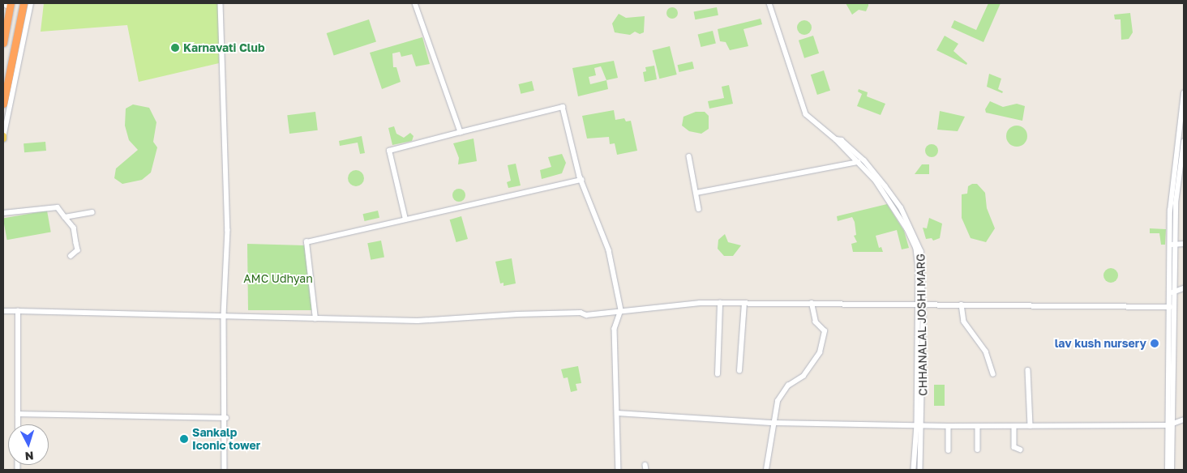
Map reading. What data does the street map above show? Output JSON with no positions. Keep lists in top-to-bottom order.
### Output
{
  "streets": {
    "street": ["CHHANALAL JOSHI MARG"]
  },
  "parks": ["AMC Udhyan"],
  "places": ["Karnavati Club", "lav kush nursery", "Sankalp Iconic tower"],
  "north": "bottom"
}
